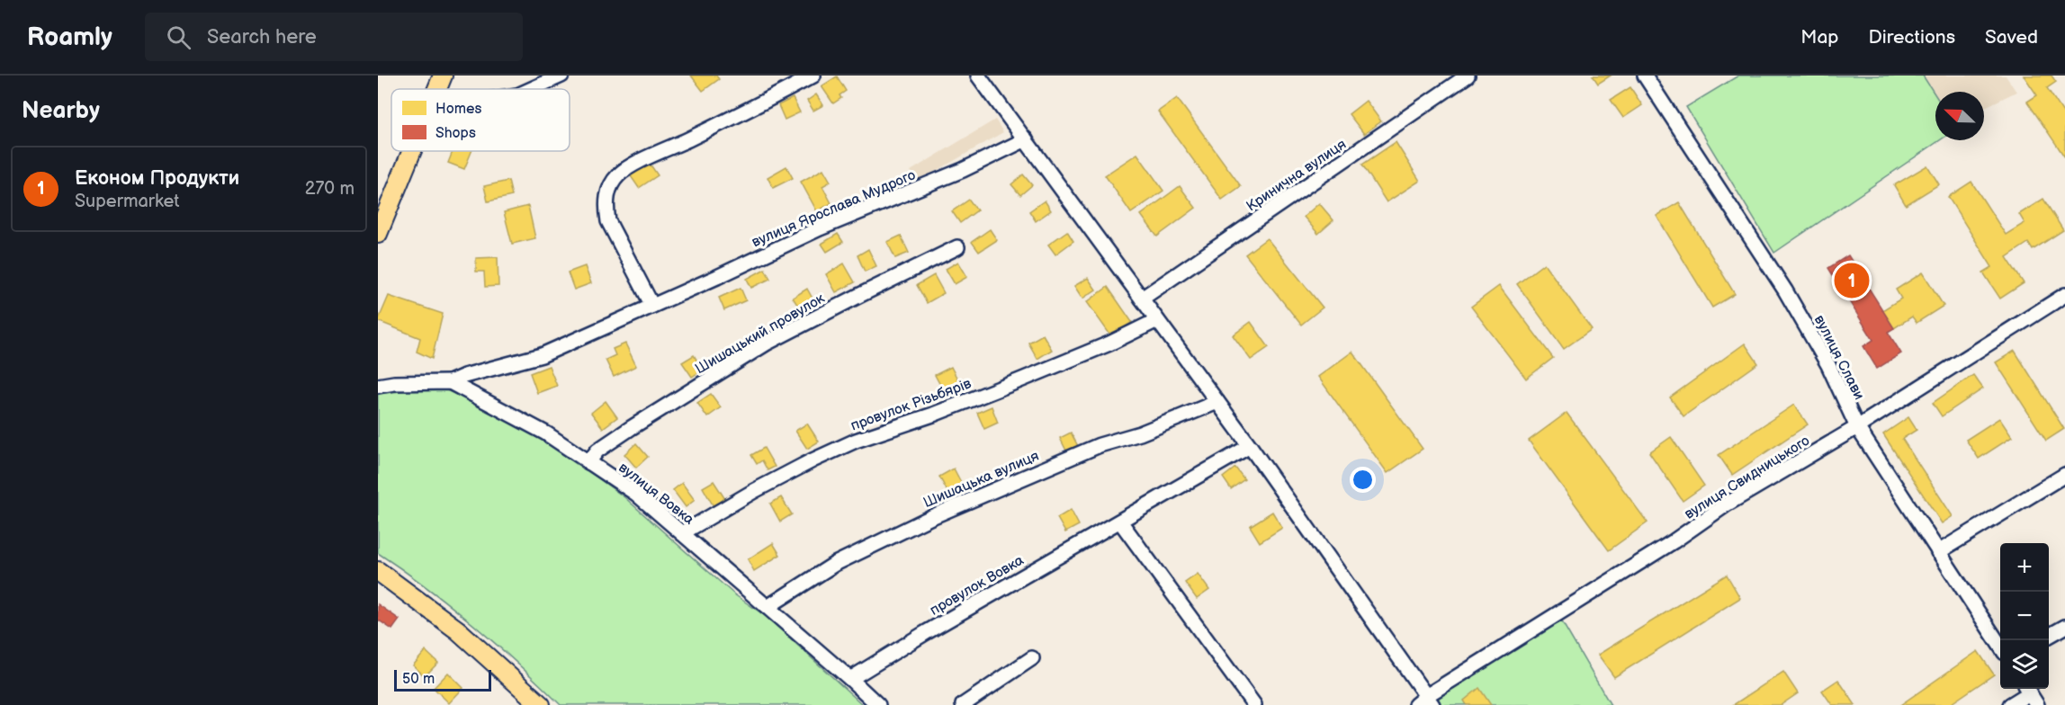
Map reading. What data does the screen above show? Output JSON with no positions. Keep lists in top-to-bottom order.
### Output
{
  "streets": {
    "street": [
      "Кринична вулиця",
      "вулиця Ярослава Мудрого",
      "Шишацький провулок",
      "вулиця Слави",
      "провулок Різьбярів",
      "вулиця Свидницького",
      "Шишацька вулиця",
      "вулиця Вовка",
      "провулок Вовка"
    ]
  },
  "crossings": [
    ["вулиця Ярослава Мудрого", "вулиця Вовка"],
    ["Шишацький провулок", "вулиця Вовка"],
    ["вулиця Слави", "вулиця Свидницького"],
    ["провулок Різьбярів", "вулиця Вовка"],
    ["Шишацька вулиця", "вулиця Вовка"],
    ["вулиця Вовка", "провулок Вовка"]
  ],
  "legend": ["Homes", "Shops"],
  "scale_bar": "50 m",
  "north": "top left",
  "page": {
    "header": "Roamly",
    "search": "Search here",
    "nav": ["Map", "Directions", "Saved"],
    "heading": "Nearby",
    "list": [
      {
        "mark": "1",
        "name": "Економ Продукти",
        "note": "Supermarket",
        "value": "270 m"
      }
    ],
    "pins": "1",
    "map_buttons": ["+", "−"],
    "scale": "50 m"
  }
}
